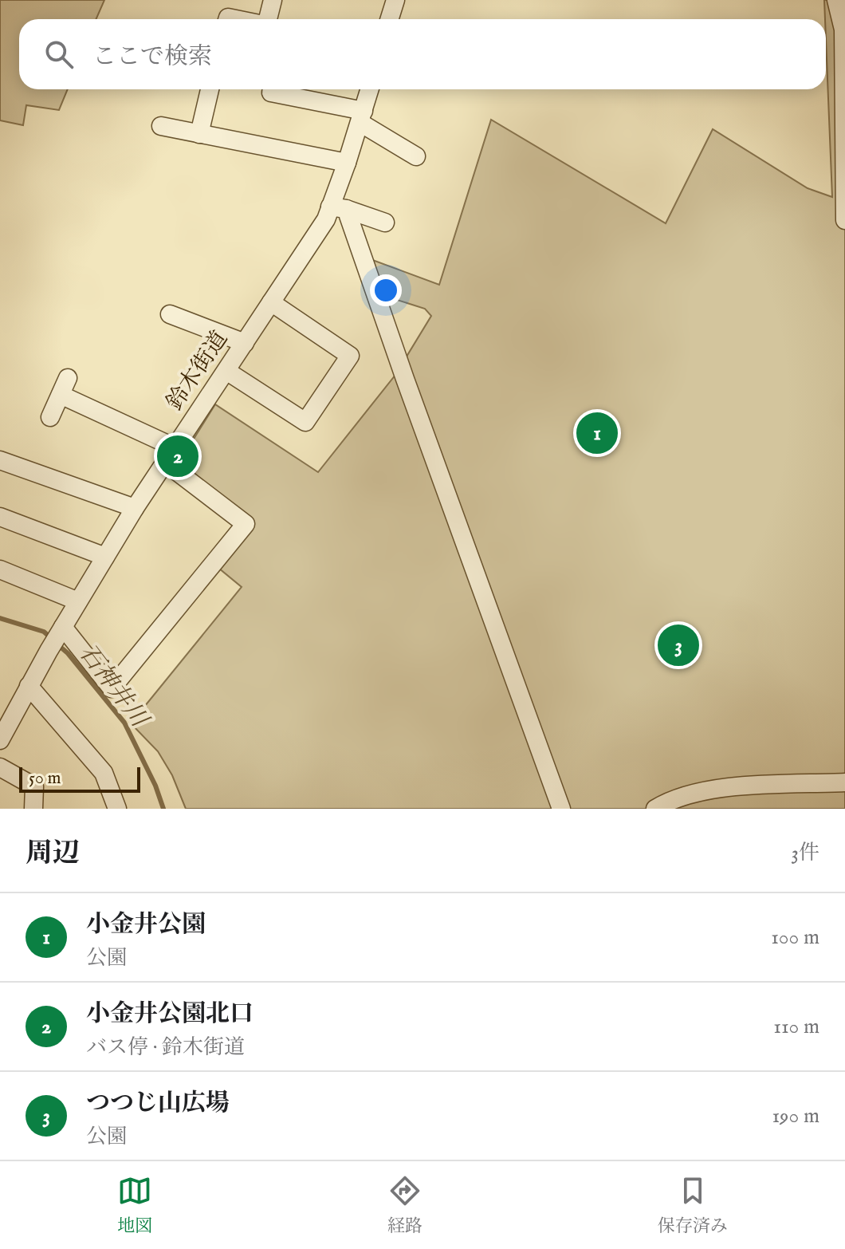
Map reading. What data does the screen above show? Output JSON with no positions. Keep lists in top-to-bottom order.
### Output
{
  "streets": {
    "street": ["鈴木街道"]
  },
  "water": ["石神井川"],
  "scale_bar": "50 m",
  "page": {
    "search": "ここで検索",
    "pins": ["1", "2", "3"],
    "scale": "50 m",
    "heading": ["周辺", "3件"],
    "list": [
      {
        "mark": "1",
        "name": "小金井公園",
        "note": "公園",
        "value": "100 m"
      },
      {
        "mark": "2",
        "name": "小金井公園北口",
        "note": "バス停 · 鈴木街道",
        "value": "110 m"
      },
      {
        "mark": "3",
        "name": "つつじ山広場",
        "note": "公園",
        "value": "190 m"
      }
    ],
    "nav": ["地図", "経路", "保存済み"]
  }
}
